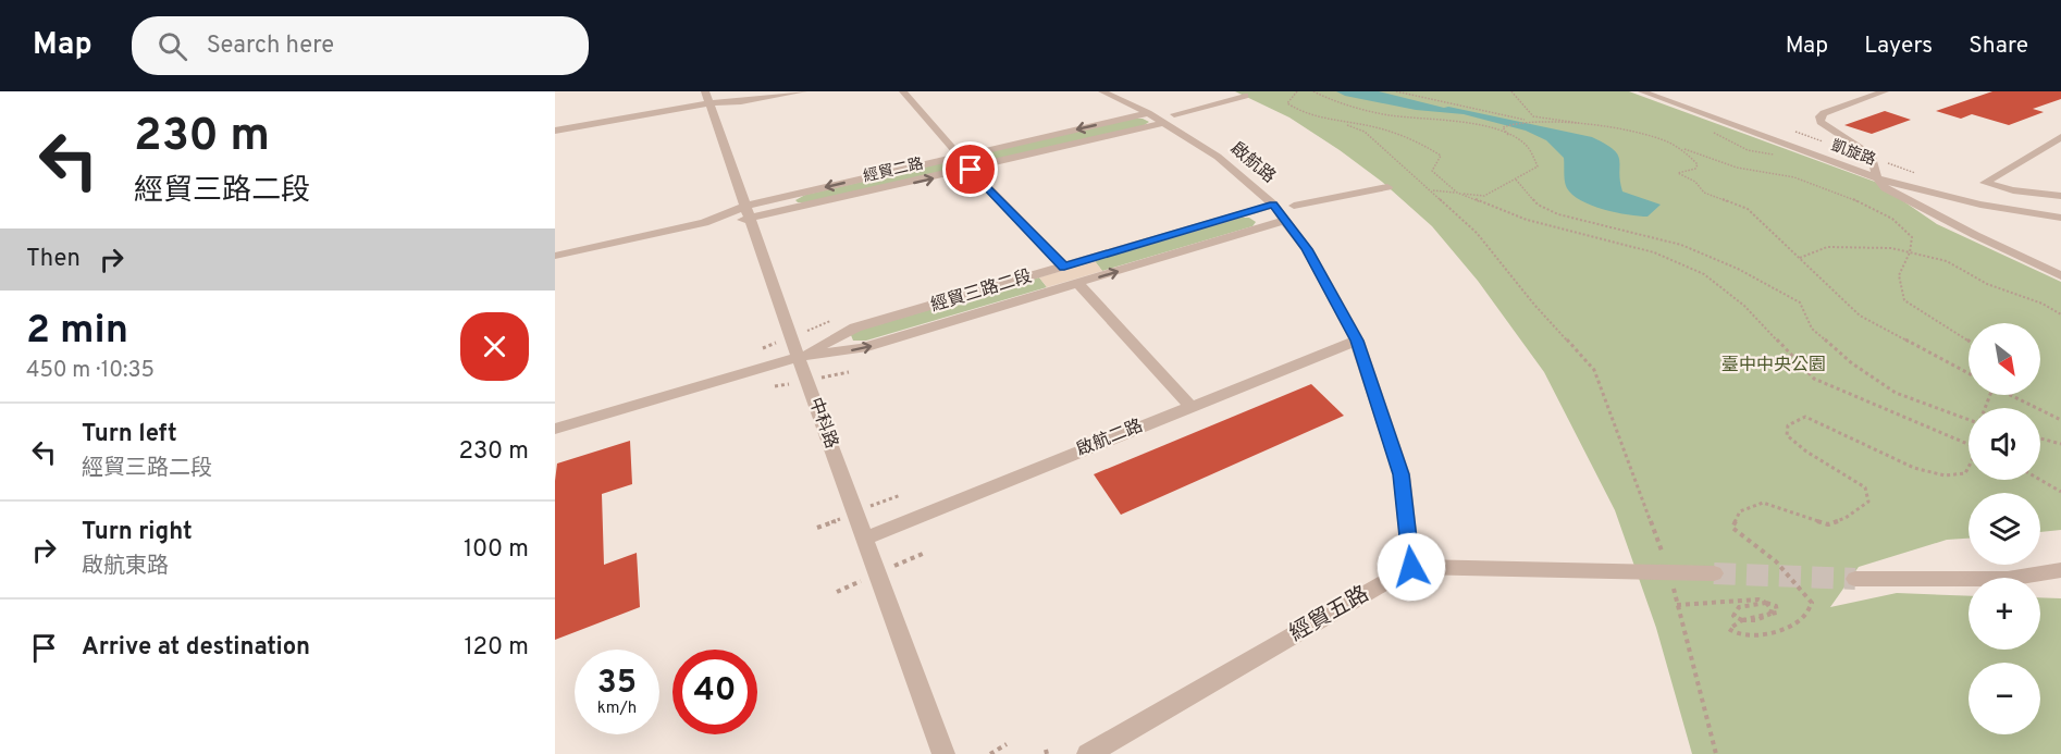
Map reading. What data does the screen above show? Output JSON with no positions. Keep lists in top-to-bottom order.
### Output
{
  "streets": {
    "street": [
      "凱旋路",
      "啟航路",
      "經貿二路",
      "經貿三路二段",
      "中科路",
      "啟航二路",
      "經貿五路"
    ]
  },
  "crossings": [
    ["啟航路", "經貿二路"],
    ["啟航路", "經貿三路二段"],
    ["啟航路", "啟航二路"],
    ["啟航路", "經貿五路"],
    ["經貿二路", "中科路"],
    ["經貿三路二段", "中科路"],
    ["中科路", "啟航二路"]
  ],
  "parks": ["臺中中央公園"],
  "north": "bottom right",
  "page": {
    "header": "Map",
    "search": "Search here",
    "nav": ["Map", "Layers", "Share"],
    "turn": ["230 m", "經貿三路二段"],
    "then": "Then",
    "heading": ["2 min", "450 m · 10:35"],
    "map_buttons": ["+", "−"],
    "list": [
      {
        "name": "Turn left",
        "note": "經貿三路二段",
        "value": "230 m"
      },
      {
        "name": "Turn right",
        "note": "啟航東路",
        "value": "100 m"
      },
      {
        "name": "Arrive at destination",
        "value": "120 m"
      }
    ],
    "speed": "35 km/h",
    "limit": "40"
  }
}
